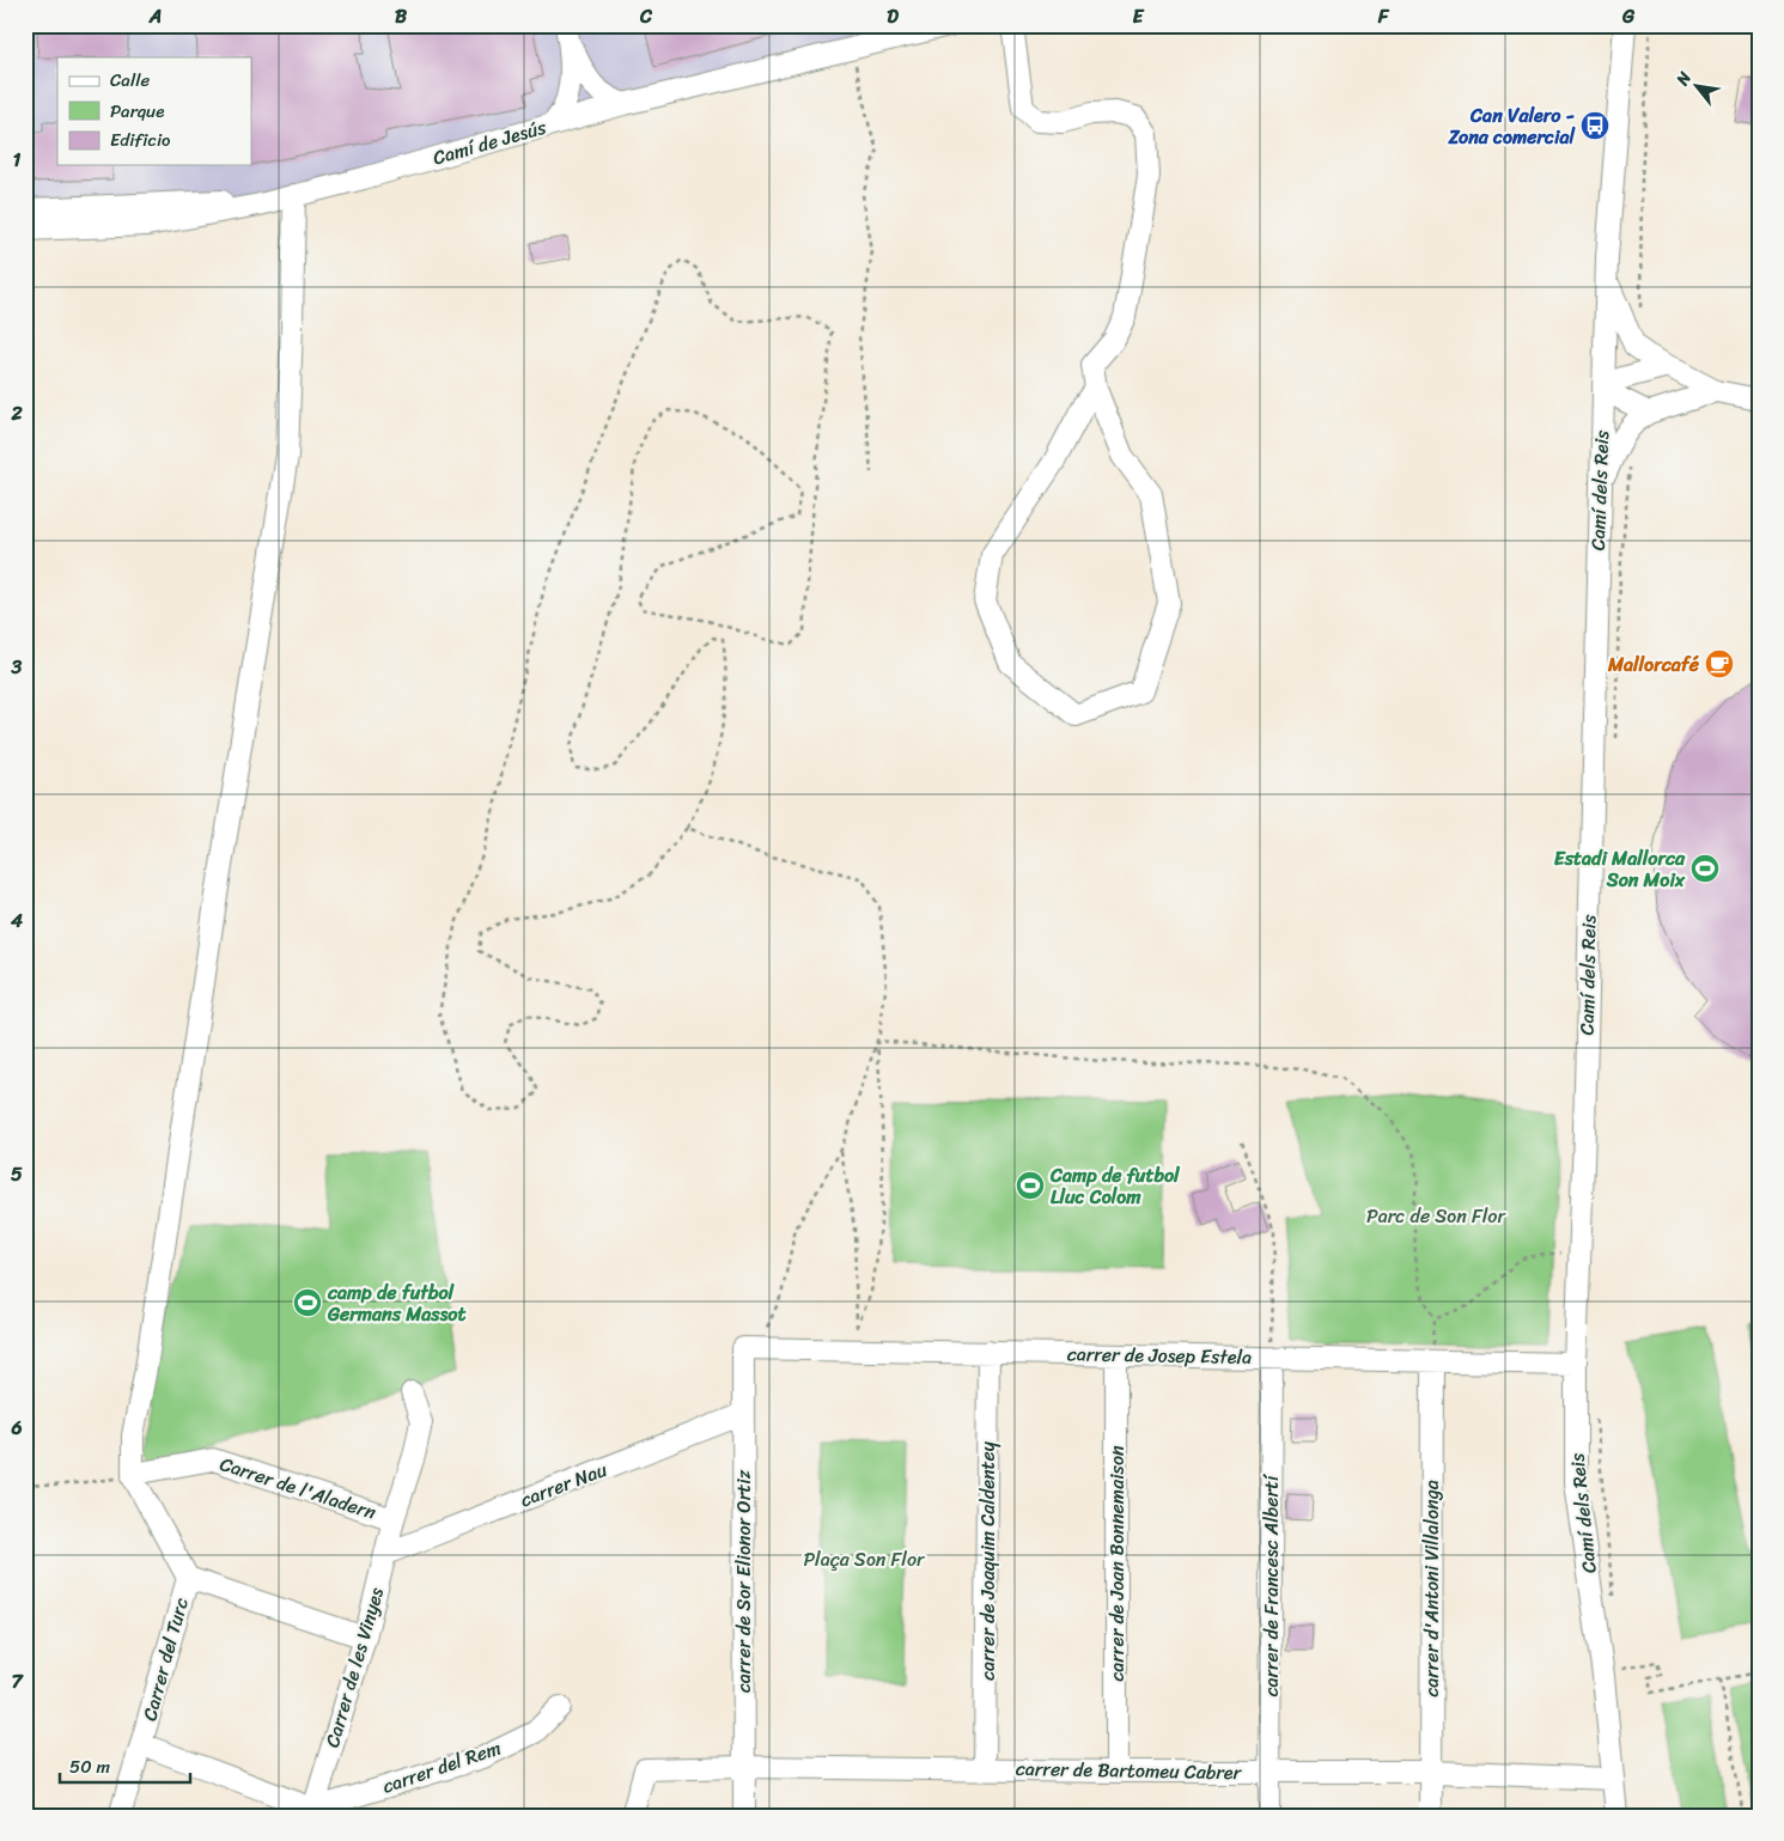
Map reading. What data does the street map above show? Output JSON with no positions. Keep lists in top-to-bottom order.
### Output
{
  "streets": {
    "street": [
      "Camí de Jesús",
      "Camí dels Reis",
      "carrer de Josep Estela",
      "carrer Nau",
      "Carrer de l'Aladern",
      "carrer de Joaquim Caldentey",
      "carrer de Joan Bonnemaison",
      "carrer de Sor Elionor Ortiz",
      "carrer de Francesc Albertí",
      "carrer d'Antoni Villalonga",
      "Carrer del Turc",
      "Carrer de les Vinyes",
      "carrer del Rem",
      "carrer de Bartomeu Cabrer"
    ]
  },
  "crossings": [
    ["Camí dels Reis", "carrer de Josep Estela"],
    ["Camí dels Reis", "carrer de Bartomeu Cabrer"],
    ["carrer de Josep Estela", "carrer de Joaquim Caldentey"],
    ["carrer de Josep Estela", "carrer de Joan Bonnemaison"],
    ["carrer de Josep Estela", "carrer de Sor Elionor Ortiz"],
    ["carrer de Josep Estela", "carrer de Francesc Albertí"],
    ["carrer de Josep Estela", "carrer d'Antoni Villalonga"],
    ["carrer Nau", "carrer de Sor Elionor Ortiz"],
    ["carrer Nau", "Carrer de les Vinyes"],
    ["Carrer de l'Aladern", "Carrer del Turc"],
    ["Carrer de l'Aladern", "Carrer de les Vinyes"],
    ["carrer de Joaquim Caldentey", "carrer de Bartomeu Cabrer"],
    ["carrer de Joan Bonnemaison", "carrer de Bartomeu Cabrer"],
    ["carrer de Sor Elionor Ortiz", "carrer de Bartomeu Cabrer"],
    ["carrer de Francesc Albertí", "carrer de Bartomeu Cabrer"],
    ["carrer d'Antoni Villalonga", "carrer de Bartomeu Cabrer"],
    ["Carrer de les Vinyes", "carrer del Rem"]
  ],
  "parks": ["Parc de Son Flor", "Plaça Son Flor"],
  "places": {
    "bus stop": ["Can Valero - Zona comercial"],
    "cafe": ["Mallorcafé"],
    "sports": ["Estadi Mallorca Son Moix", "Camp de futbol Lluc Colom", "camp de futbol Germans Massot"]
  },
  "legend": ["Calle", "Parque", "Edificio"],
  "scale_bar": "50 m",
  "north": "top left",
  "grid": {
    "columns": [
      "A",
      "B",
      "C",
      "D",
      "E",
      "F",
      "G"
    ],
    "rows": [
      "1",
      "2",
      "3",
      "4",
      "5",
      "6",
      "7"
    ]
  }
}
